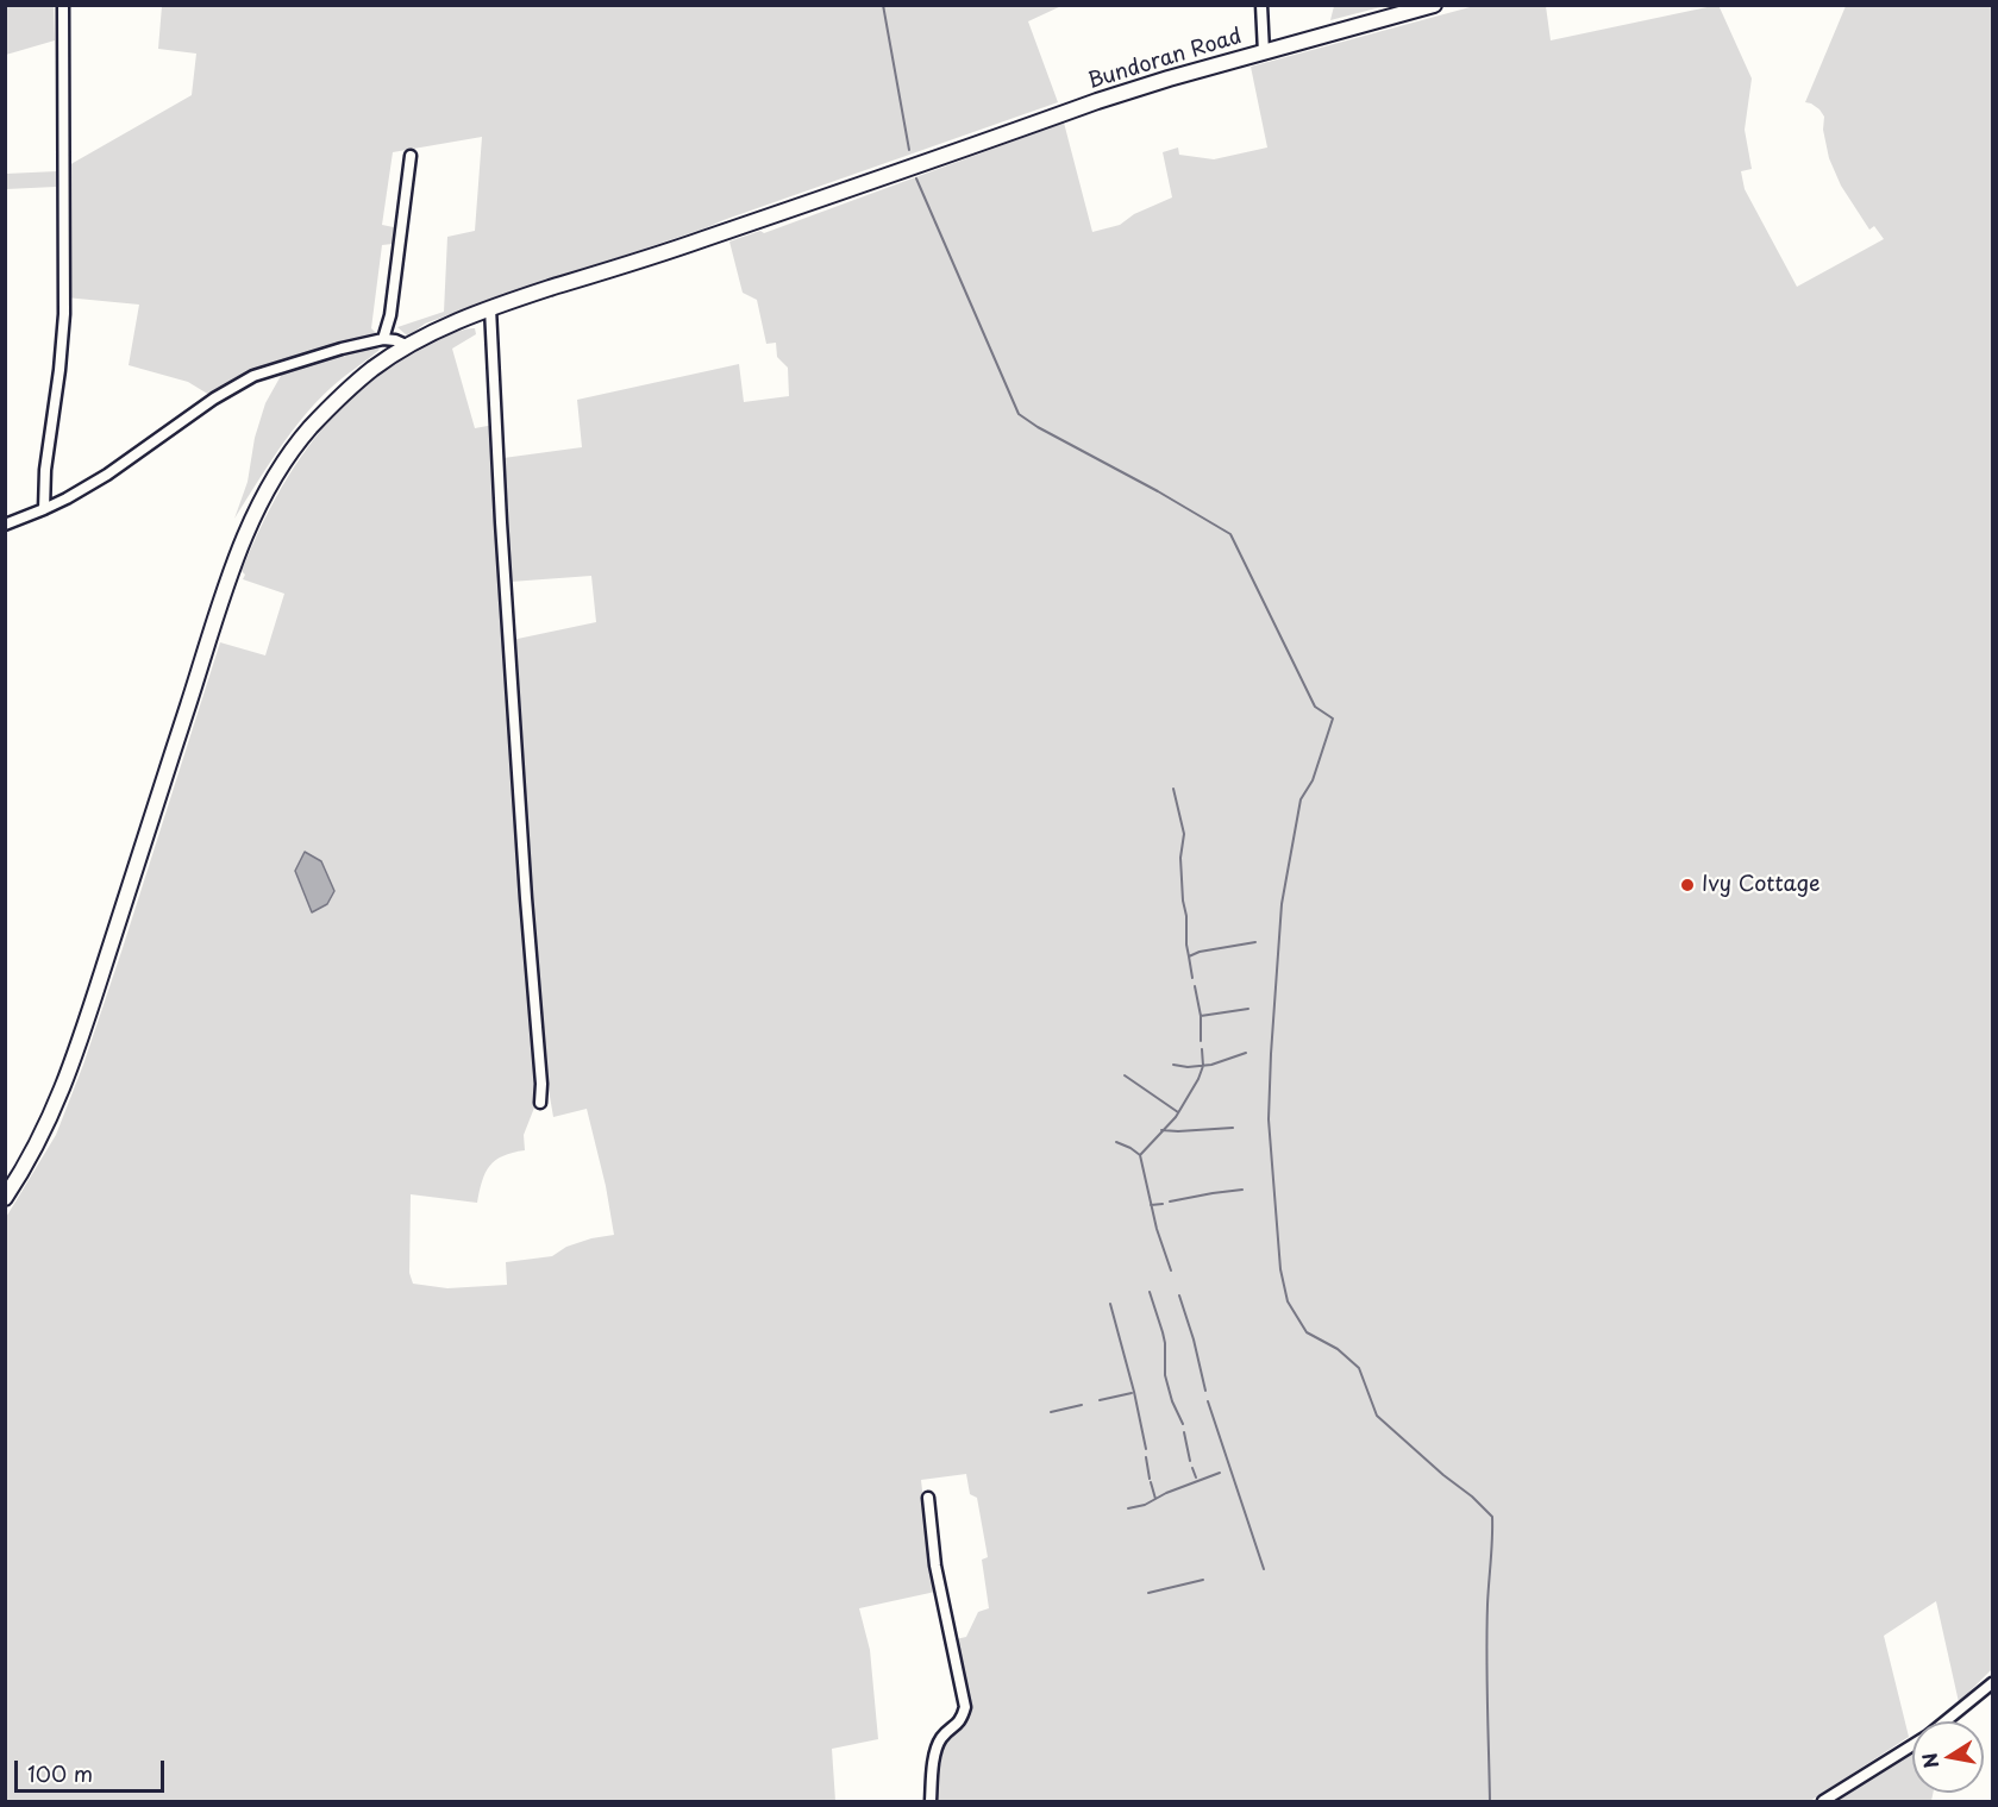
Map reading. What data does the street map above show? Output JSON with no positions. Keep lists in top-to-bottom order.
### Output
{
  "streets": {
    "highway": ["Bundoran Road"]
  },
  "places": ["Ivy Cottage"],
  "scale_bar": "100 m",
  "north": "left"
}
